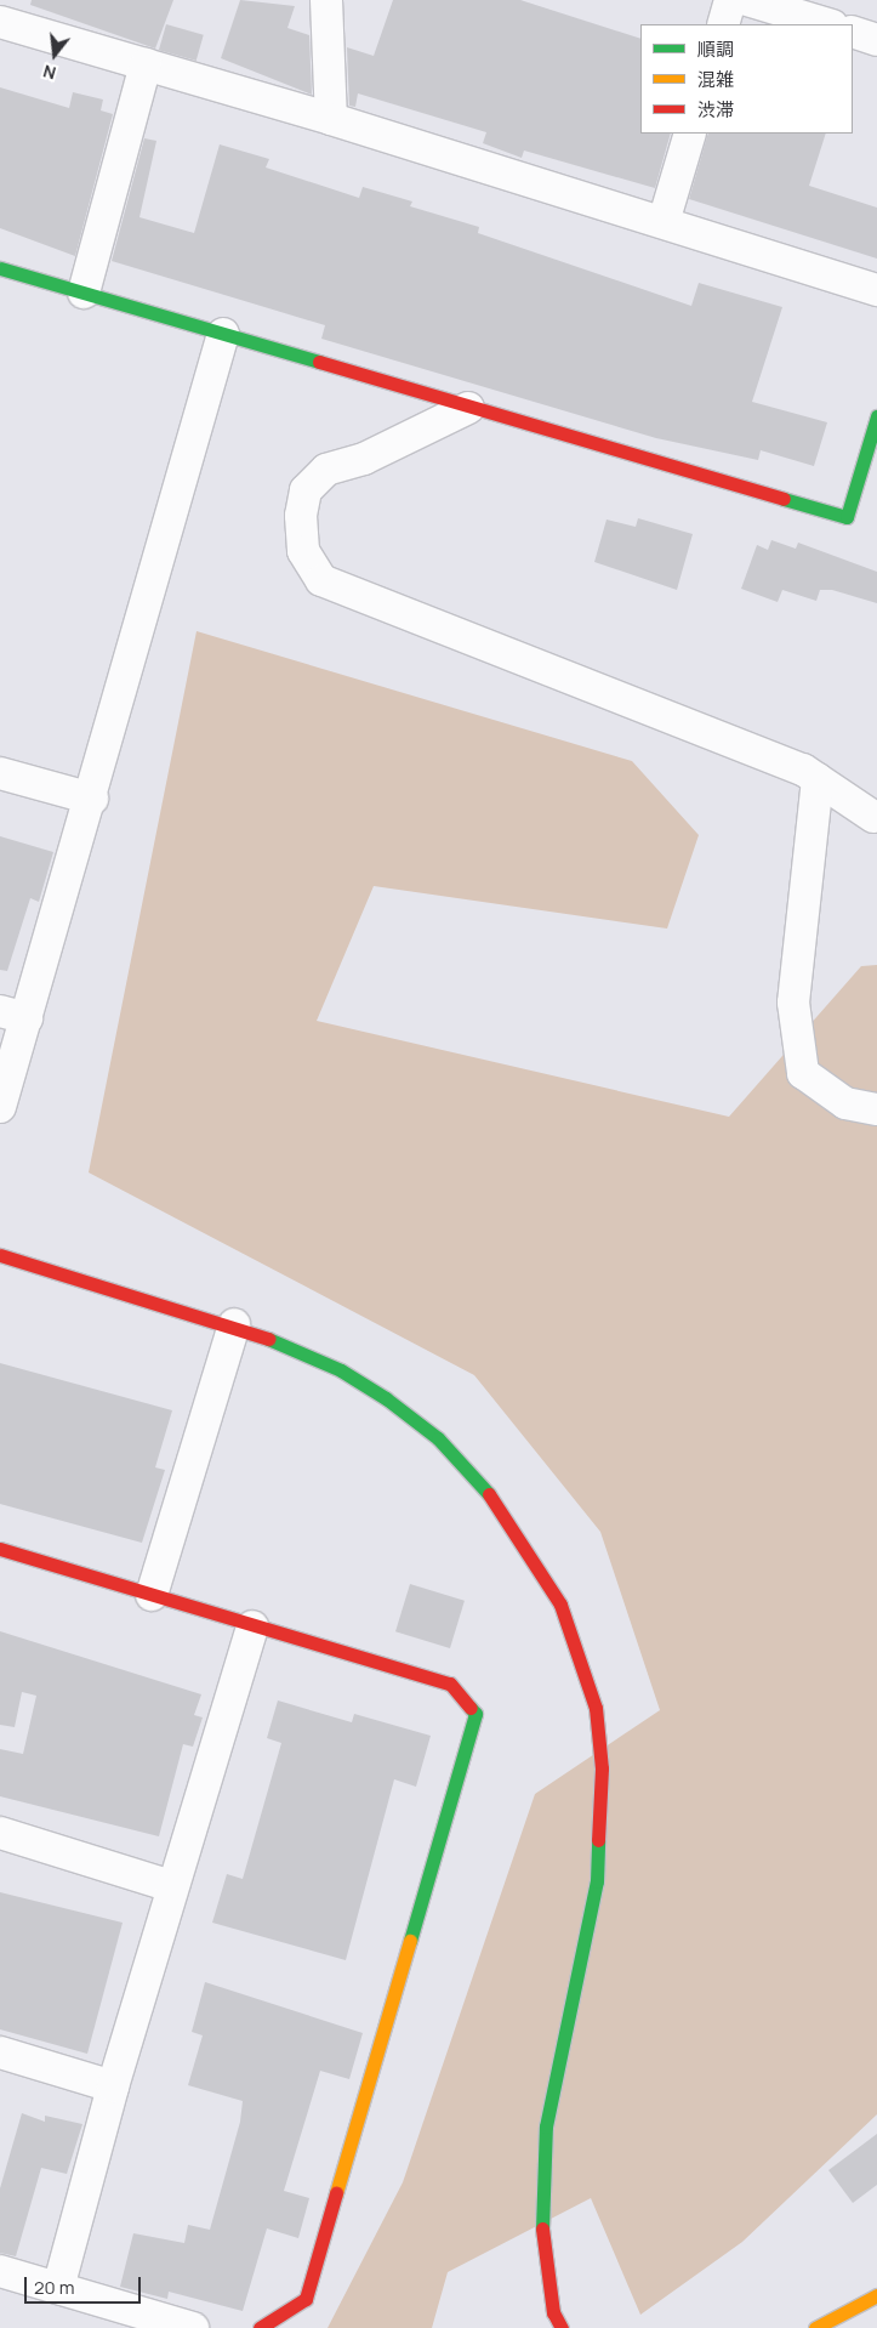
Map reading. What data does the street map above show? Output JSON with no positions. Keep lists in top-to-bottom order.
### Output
{
  "legend": ["順調", "混雑", "渋滞"],
  "scale_bar": "20 m",
  "north": "bottom"
}
